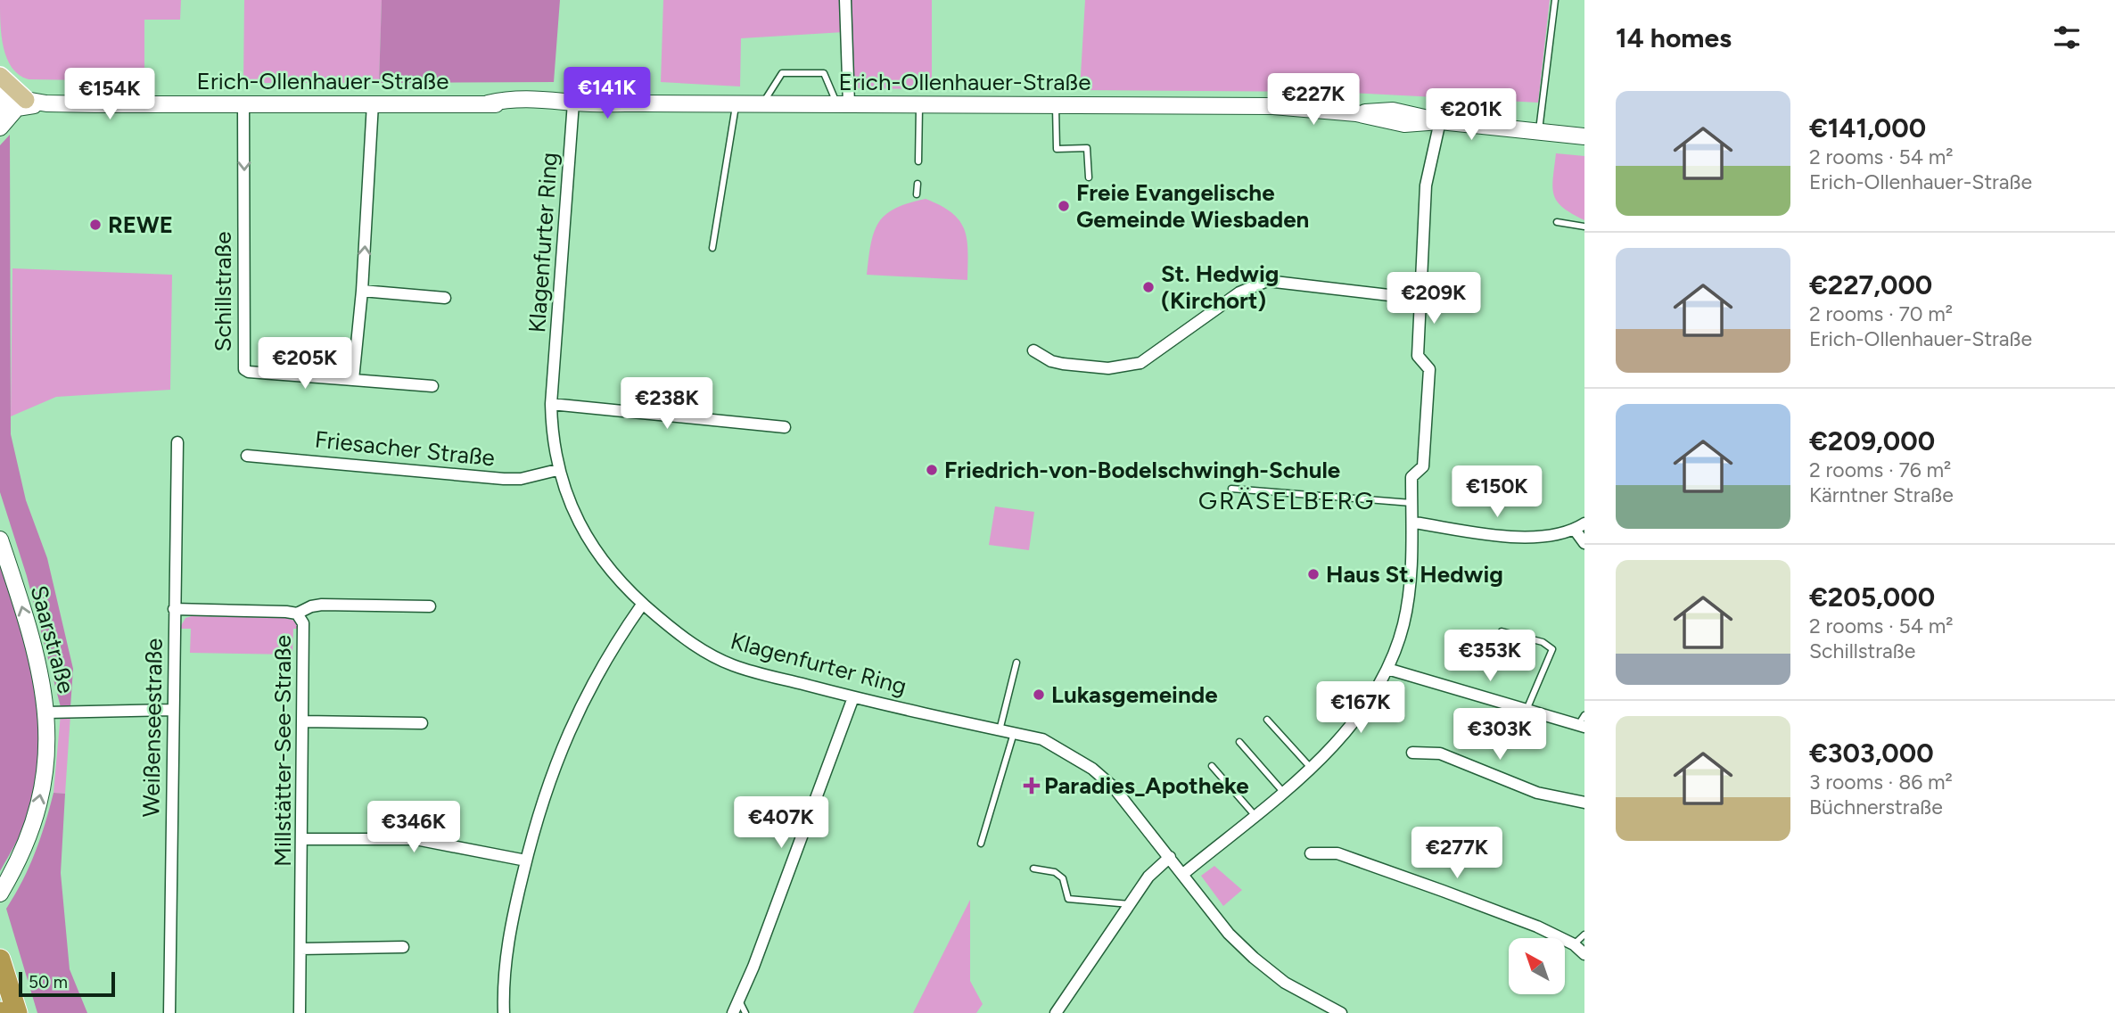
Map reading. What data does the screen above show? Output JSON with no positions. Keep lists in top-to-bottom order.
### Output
{
  "streets": {
    "street": [
      "Erich-Ollenhauer-Straße",
      "Klagenfurter Ring",
      "Schillstraße",
      "Friesacher Straße",
      "Saarstraße",
      "Weißenseestraße",
      "Millstätter-See-Straße"
    ]
  },
  "crossings": [
    ["Erich-Ollenhauer-Straße", "Klagenfurter Ring"],
    ["Erich-Ollenhauer-Straße", "Schillstraße"],
    ["Klagenfurter Ring", "Friesacher Straße"],
    ["Weißenseestraße", "Millstätter-See-Straße"]
  ],
  "one_way": ["Saarstraße"],
  "districts": ["GRÄSELBERG"],
  "places": {
    "other": [
      "Freie Evangelische Gemeinde Wiesbaden",
      "REWE",
      "St. Hedwig (Kirchort)",
      "Friedrich-von-Bodelschwingh-Schule",
      "Haus St. Hedwig",
      "Lukasgemeinde"
    ],
    "health": ["Paradies_Apotheke"]
  },
  "scale_bar": "50 m",
  "north": "top left",
  "page": {
    "heading": "14 homes",
    "price": [
      "€141K",
      "€154K",
      "€227K",
      "€201K",
      "€209K",
      "€205K",
      "€238K",
      "€150K",
      "€353K",
      "€167K",
      "€303K",
      "€407K",
      "€346K",
      "€277K"
    ],
    "list": [
      {
        "name": "€141,000",
        "note": "2 rooms · 54 m² · Erich-Ollenhauer-Straße"
      },
      {
        "name": "€227,000",
        "note": "2 rooms · 70 m² · Erich-Ollenhauer-Straße"
      },
      {
        "name": "€209,000",
        "note": "2 rooms · 76 m² · Kärntner Straße"
      },
      {
        "name": "€205,000",
        "note": "2 rooms · 54 m² · Schillstraße"
      },
      {
        "name": "€303,000",
        "note": "3 rooms · 86 m² · Büchnerstraße"
      }
    ],
    "scale": "50 m"
  }
}
